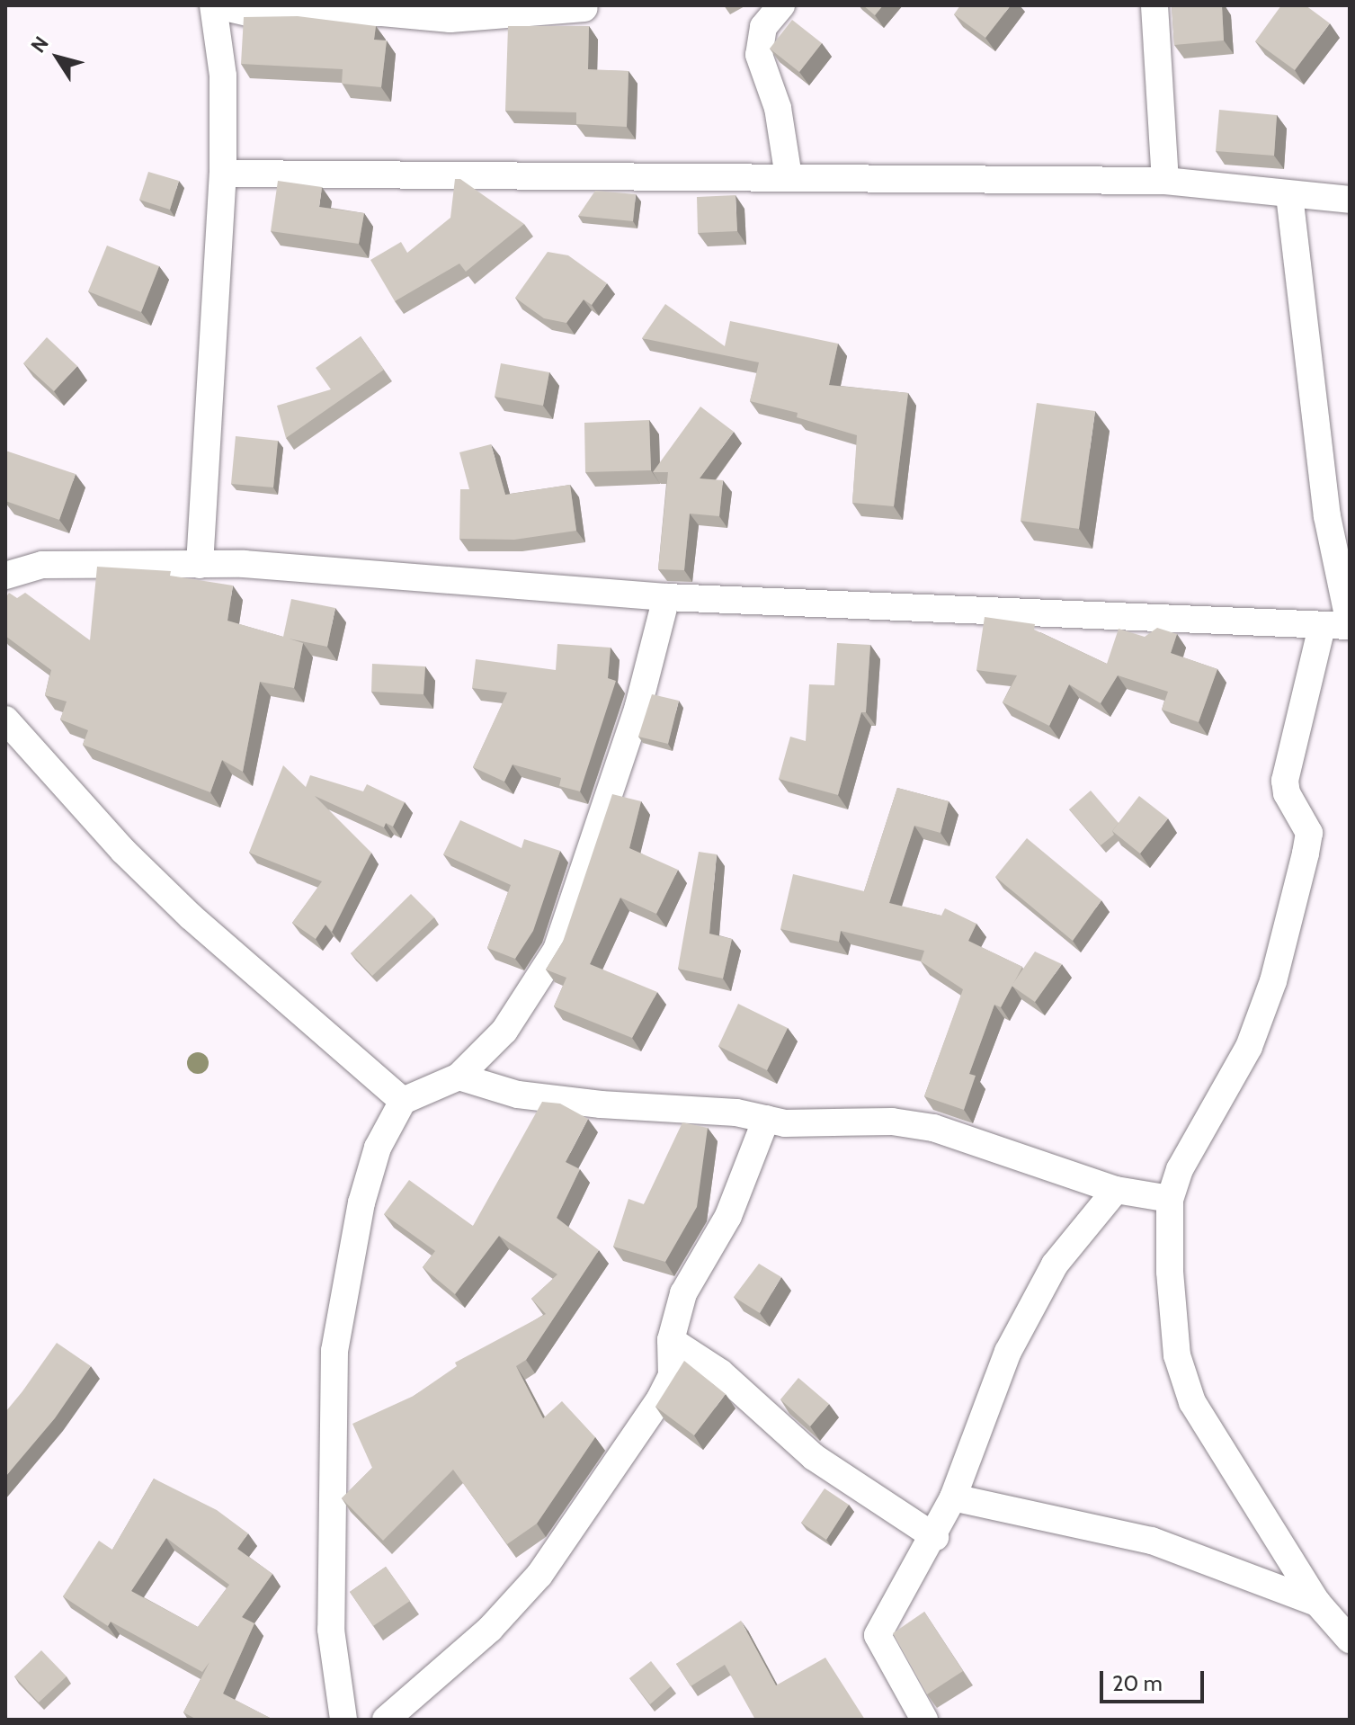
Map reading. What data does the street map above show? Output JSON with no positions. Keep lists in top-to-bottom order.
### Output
{
  "scale_bar": "20 m",
  "north": "top left"
}
